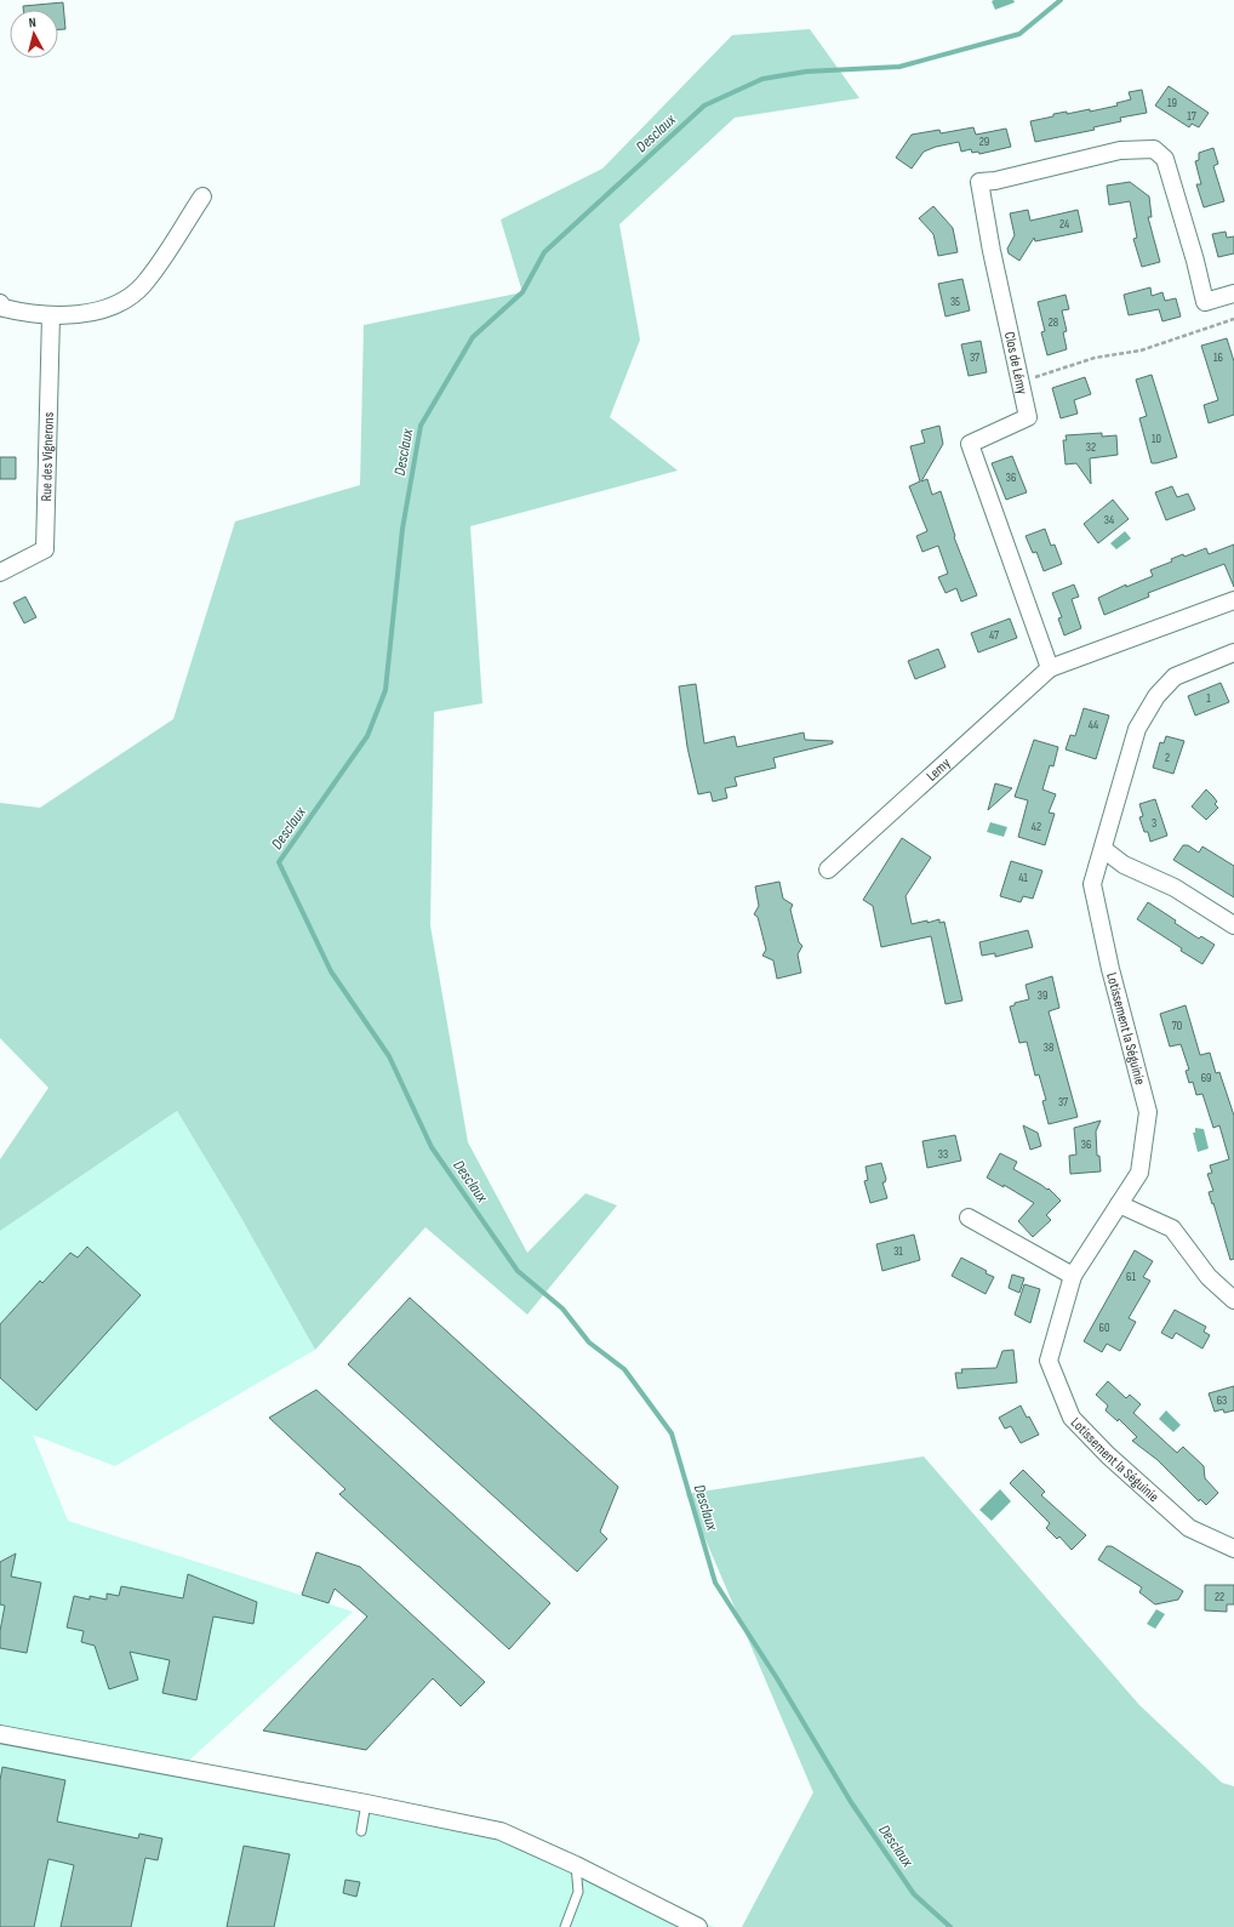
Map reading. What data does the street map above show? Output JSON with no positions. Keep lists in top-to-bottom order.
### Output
{
  "streets": {
    "street": [
      "Clos de Lémy",
      "Rue des Vignerons",
      "Lemy",
      "Lotissement la Séguinie"
    ]
  },
  "crossings": [
    ["Clos de Lémy", "Lemy"]
  ],
  "water": ["Desclaux"],
  "house_numbers": [
    "19",
    "17",
    "29",
    "24",
    "35",
    "28",
    "37",
    "16",
    "10",
    "32",
    "36",
    "34",
    "47",
    "1",
    "44",
    "2",
    "3",
    "42",
    "41",
    "39",
    "70",
    "38",
    "69",
    "37",
    "36",
    "33",
    "31",
    "61",
    "60",
    "63",
    "22"
  ],
  "north": "top"
}
